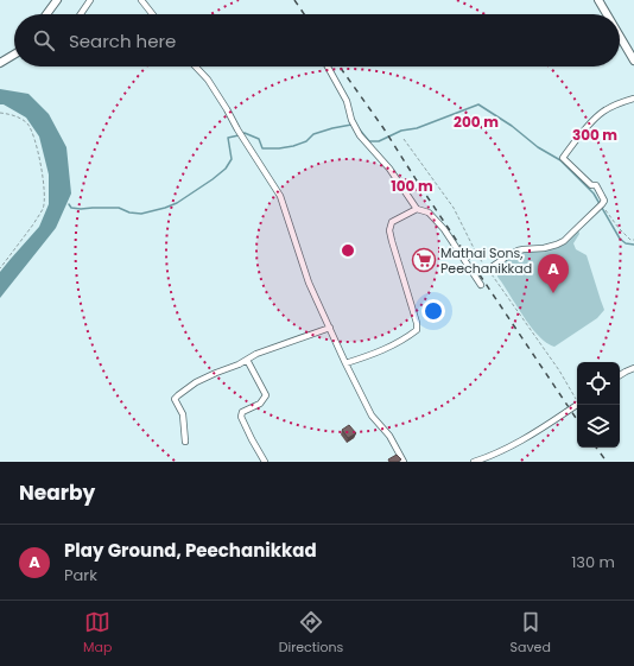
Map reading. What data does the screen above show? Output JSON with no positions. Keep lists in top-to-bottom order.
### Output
{
  "places": {
    "supermarket": ["Mathai Sons, Peechanikkad"]
  },
  "page": {
    "search": "Search here",
    "pins": "A",
    "heading": "Nearby",
    "list": [
      {
        "mark": "A",
        "name": "Play Ground, Peechanikkad",
        "note": "Park",
        "value": "130 m"
      }
    ],
    "nav": ["Map", "Directions", "Saved"]
  },
  "rings": ["200 m", "300 m", "100 m"]
}
